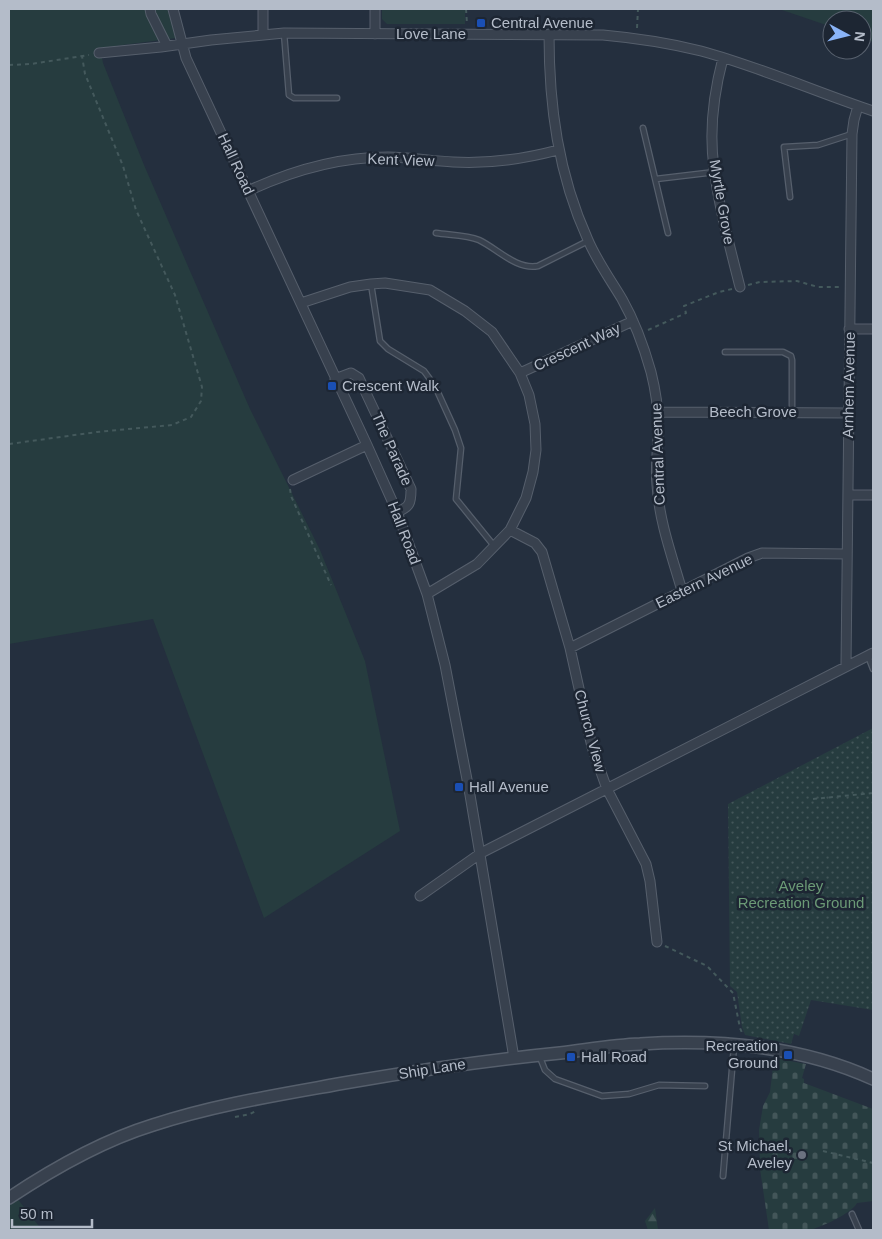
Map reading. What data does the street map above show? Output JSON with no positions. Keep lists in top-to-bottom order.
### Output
{
  "streets": {
    "street": [
      "Love Lane",
      "Kent View",
      "Hall Road",
      "Myrtle Grove",
      "Crescent Way",
      "Arnhem Avenue",
      "Beech Grove",
      "The Parade",
      "Central Avenue",
      "Eastern Avenue",
      "Church View",
      "Ship Lane"
    ]
  },
  "crossings": [
    ["Love Lane", "Hall Road"],
    ["Love Lane", "Myrtle Grove"],
    ["Love Lane", "Arnhem Avenue"],
    ["Love Lane", "Central Avenue"],
    ["Kent View", "Hall Road"],
    ["Kent View", "Central Avenue"],
    ["Hall Road", "The Parade"],
    ["Hall Road", "Ship Lane"],
    ["Crescent Way", "Central Avenue"],
    ["Arnhem Avenue", "Beech Grove"],
    ["Arnhem Avenue", "Eastern Avenue"],
    ["Beech Grove", "Central Avenue"],
    ["Central Avenue", "Eastern Avenue"],
    ["Eastern Avenue", "Church View"]
  ],
  "parks": ["Aveley Recreation Ground"],
  "places": {
    "transit": [
      "Central Avenue",
      "Crescent Walk",
      "Hall Avenue",
      "Recreation Ground",
      "Hall Road"
    ],
    "other": ["St Michael, Aveley"]
  },
  "scale_bar": "50 m",
  "north": "right"
}
